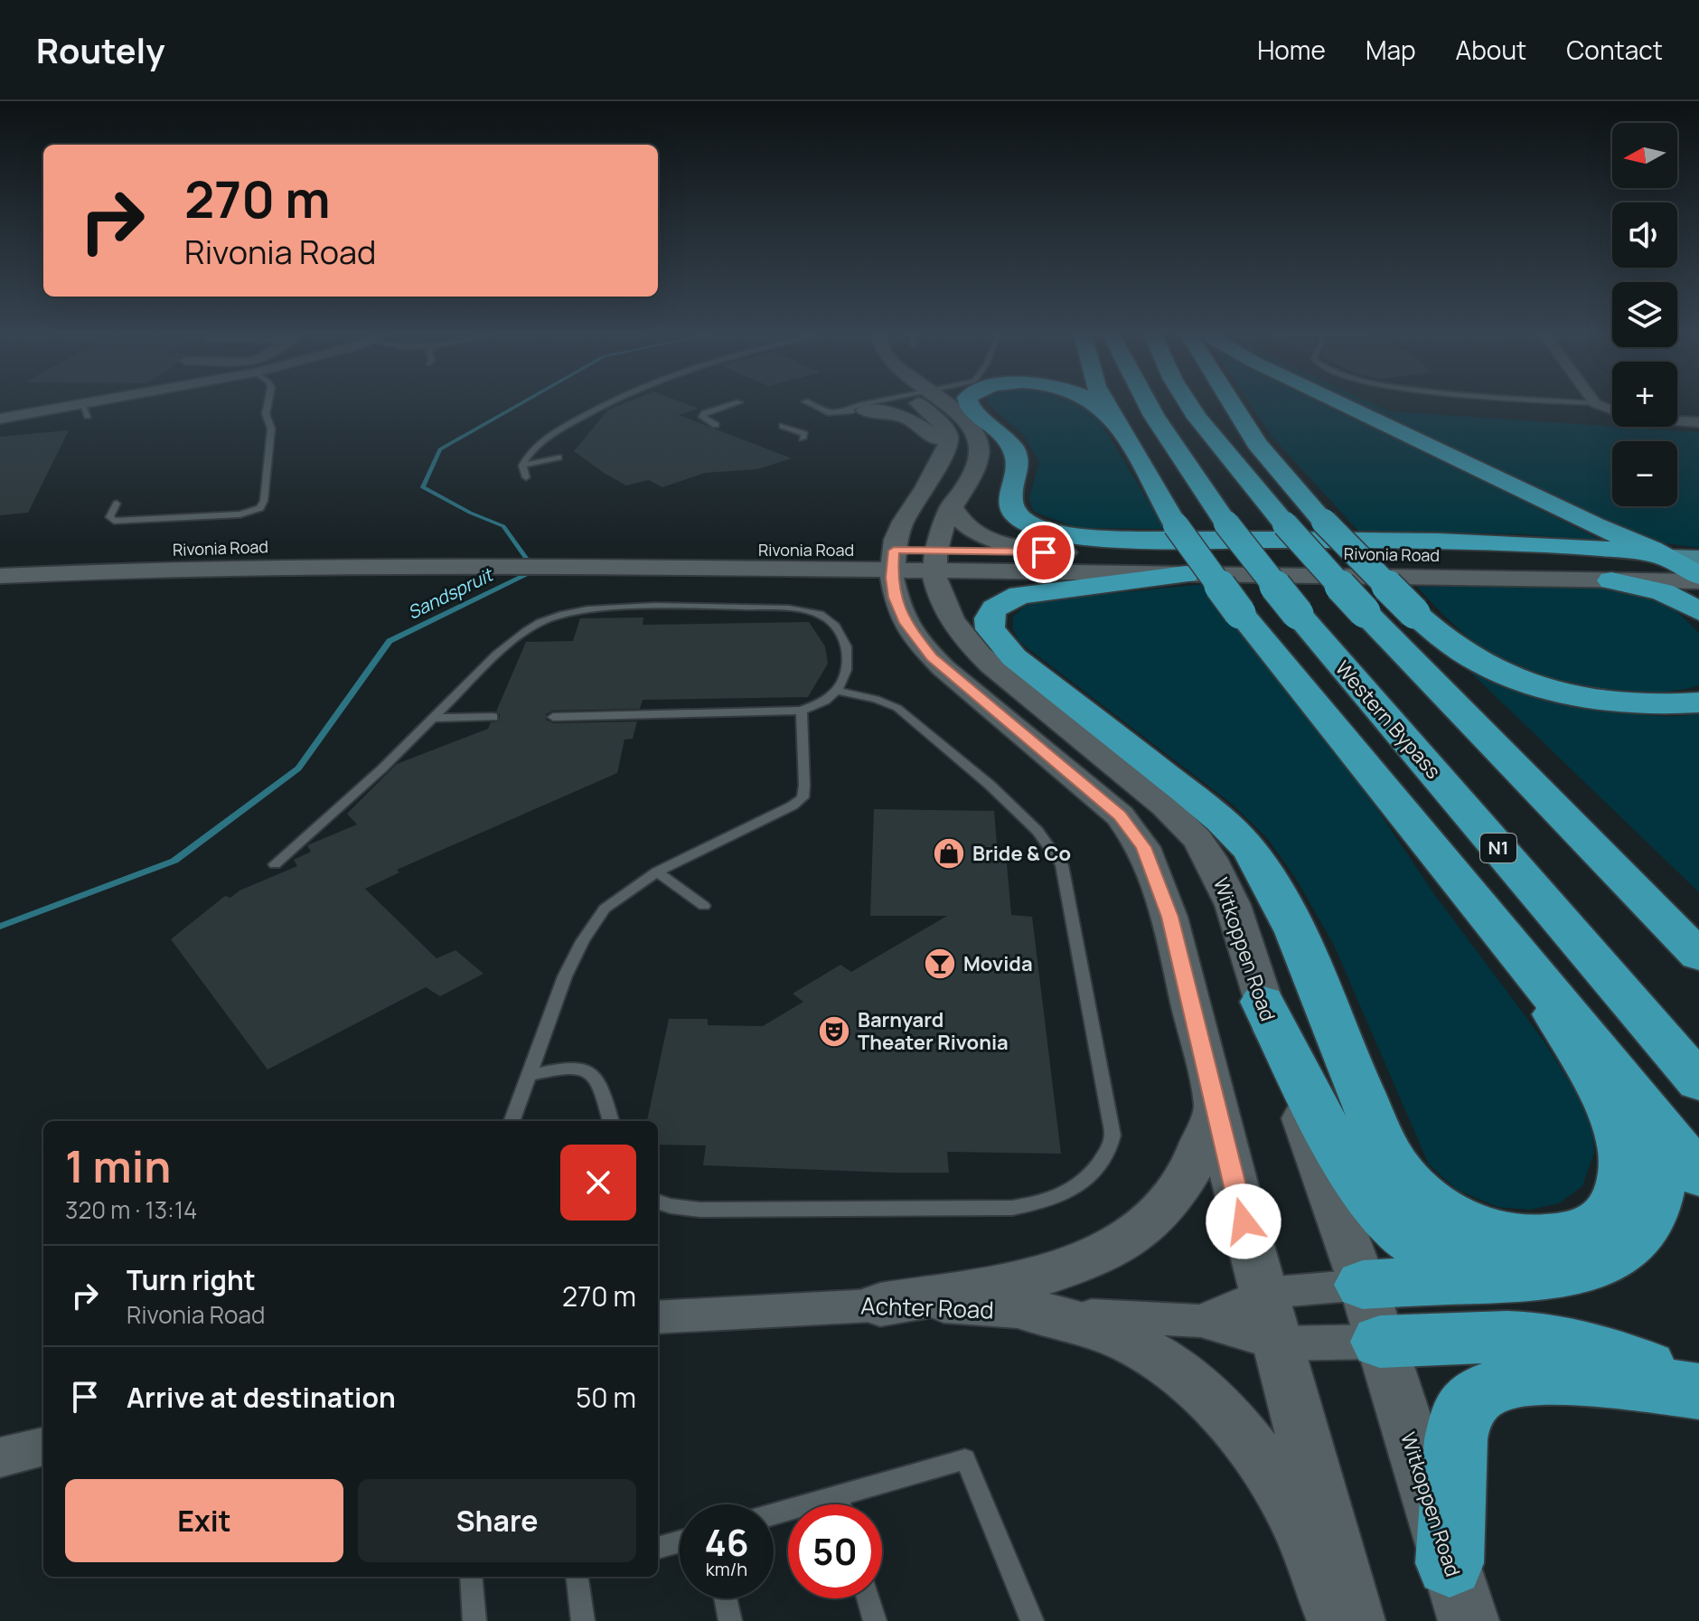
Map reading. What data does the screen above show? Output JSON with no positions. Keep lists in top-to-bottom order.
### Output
{
  "streets": {
    "highway": ["Western Bypass", "N1"],
    "main road": ["Rivonia Road", "Witkoppen Road"],
    "street": ["Achter Road"]
  },
  "crossings": [
    ["Rivonia Road", "Witkoppen Road"]
  ],
  "water": ["Sandspruit"],
  "places": {
    "shop": ["Bride & Co"],
    "bar": ["Movida"],
    "theatre": ["Barnyard Theater Rivonia"]
  },
  "north": "left",
  "page": {
    "header": "Routely",
    "nav": [
      "Home",
      "Map",
      "About",
      "Contact"
    ],
    "map_buttons": ["+", "−"],
    "turn": ["270 m", "Rivonia Road"],
    "heading": ["1 min", "320 m · 13:14"],
    "list": [
      {
        "name": "Turn right",
        "note": "Rivonia Road",
        "value": "270 m"
      },
      {
        "name": "Arrive at destination",
        "value": "50 m"
      }
    ],
    "buttons": ["Exit", "Share"],
    "speed": "46 km/h",
    "limit": "50"
  }
}
